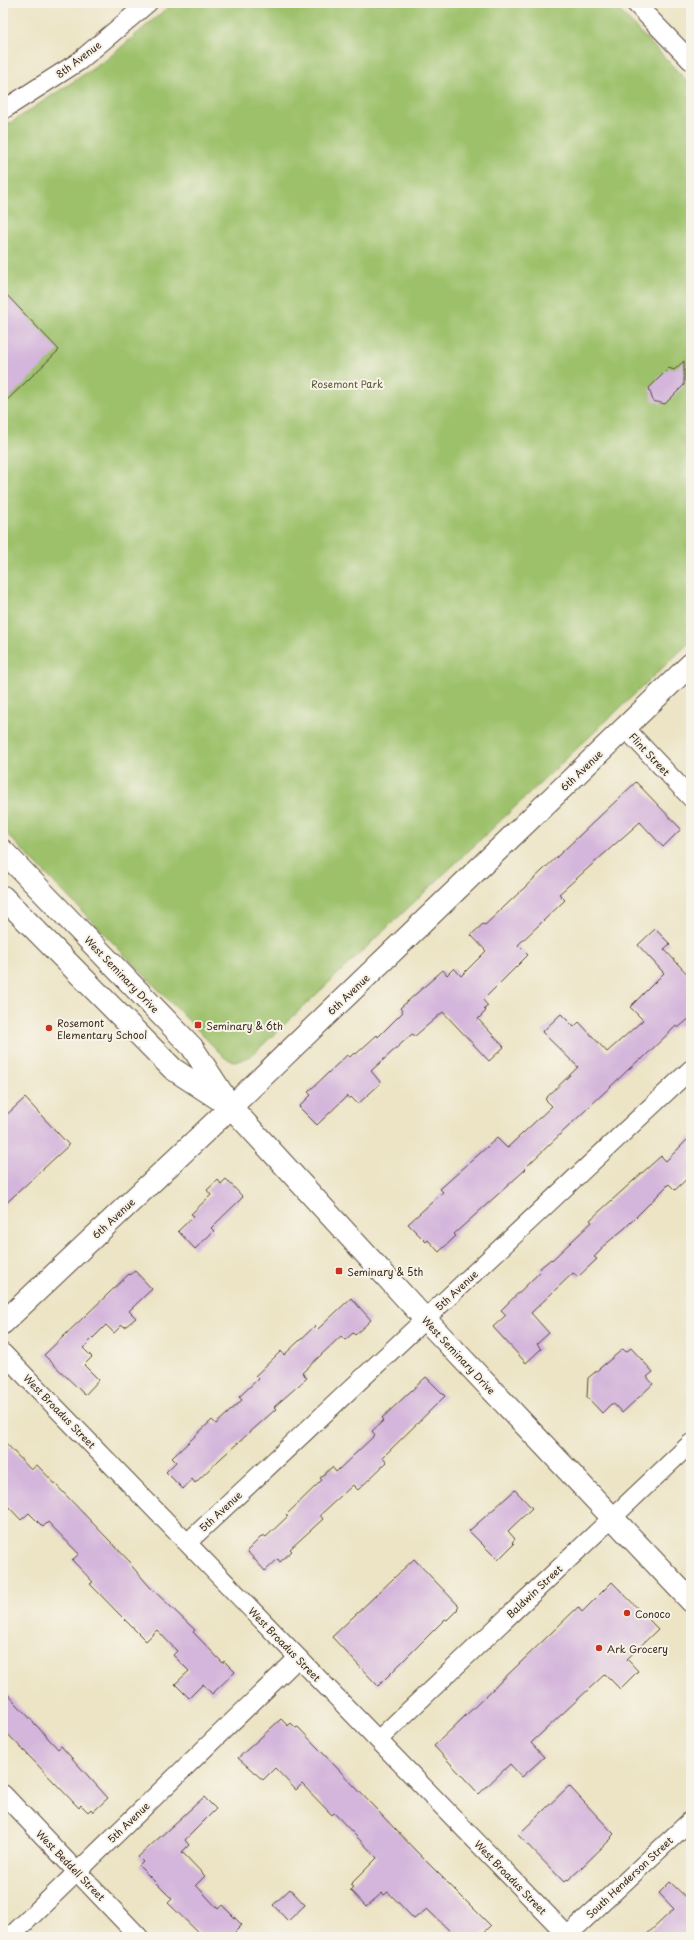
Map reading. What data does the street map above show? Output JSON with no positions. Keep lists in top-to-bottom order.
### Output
{
  "streets": {
    "main road": ["6th Avenue", "West Seminary Drive"],
    "street": [
      "8th Avenue",
      "Flint Street",
      "5th Avenue",
      "West Broadus Street",
      "Baldwin Street",
      "West Beddell Street",
      "South Henderson Street"
    ]
  },
  "crossings": [
    ["Flint Street", "6th Avenue"],
    ["6th Avenue", "West Seminary Drive"],
    ["West Seminary Drive", "5th Avenue"],
    ["West Seminary Drive", "Baldwin Street"],
    ["5th Avenue", "West Broadus Street"],
    ["5th Avenue", "West Beddell Street"],
    ["West Broadus Street", "Baldwin Street"],
    ["West Broadus Street", "South Henderson Street"]
  ],
  "parks": ["Rosemont Park"],
  "places": {
    "transit": ["Seminary & 6th", "Seminary & 5th"],
    "other": ["Rosemont Elementary School", "Conoco", "Ark Grocery"]
  }
}
